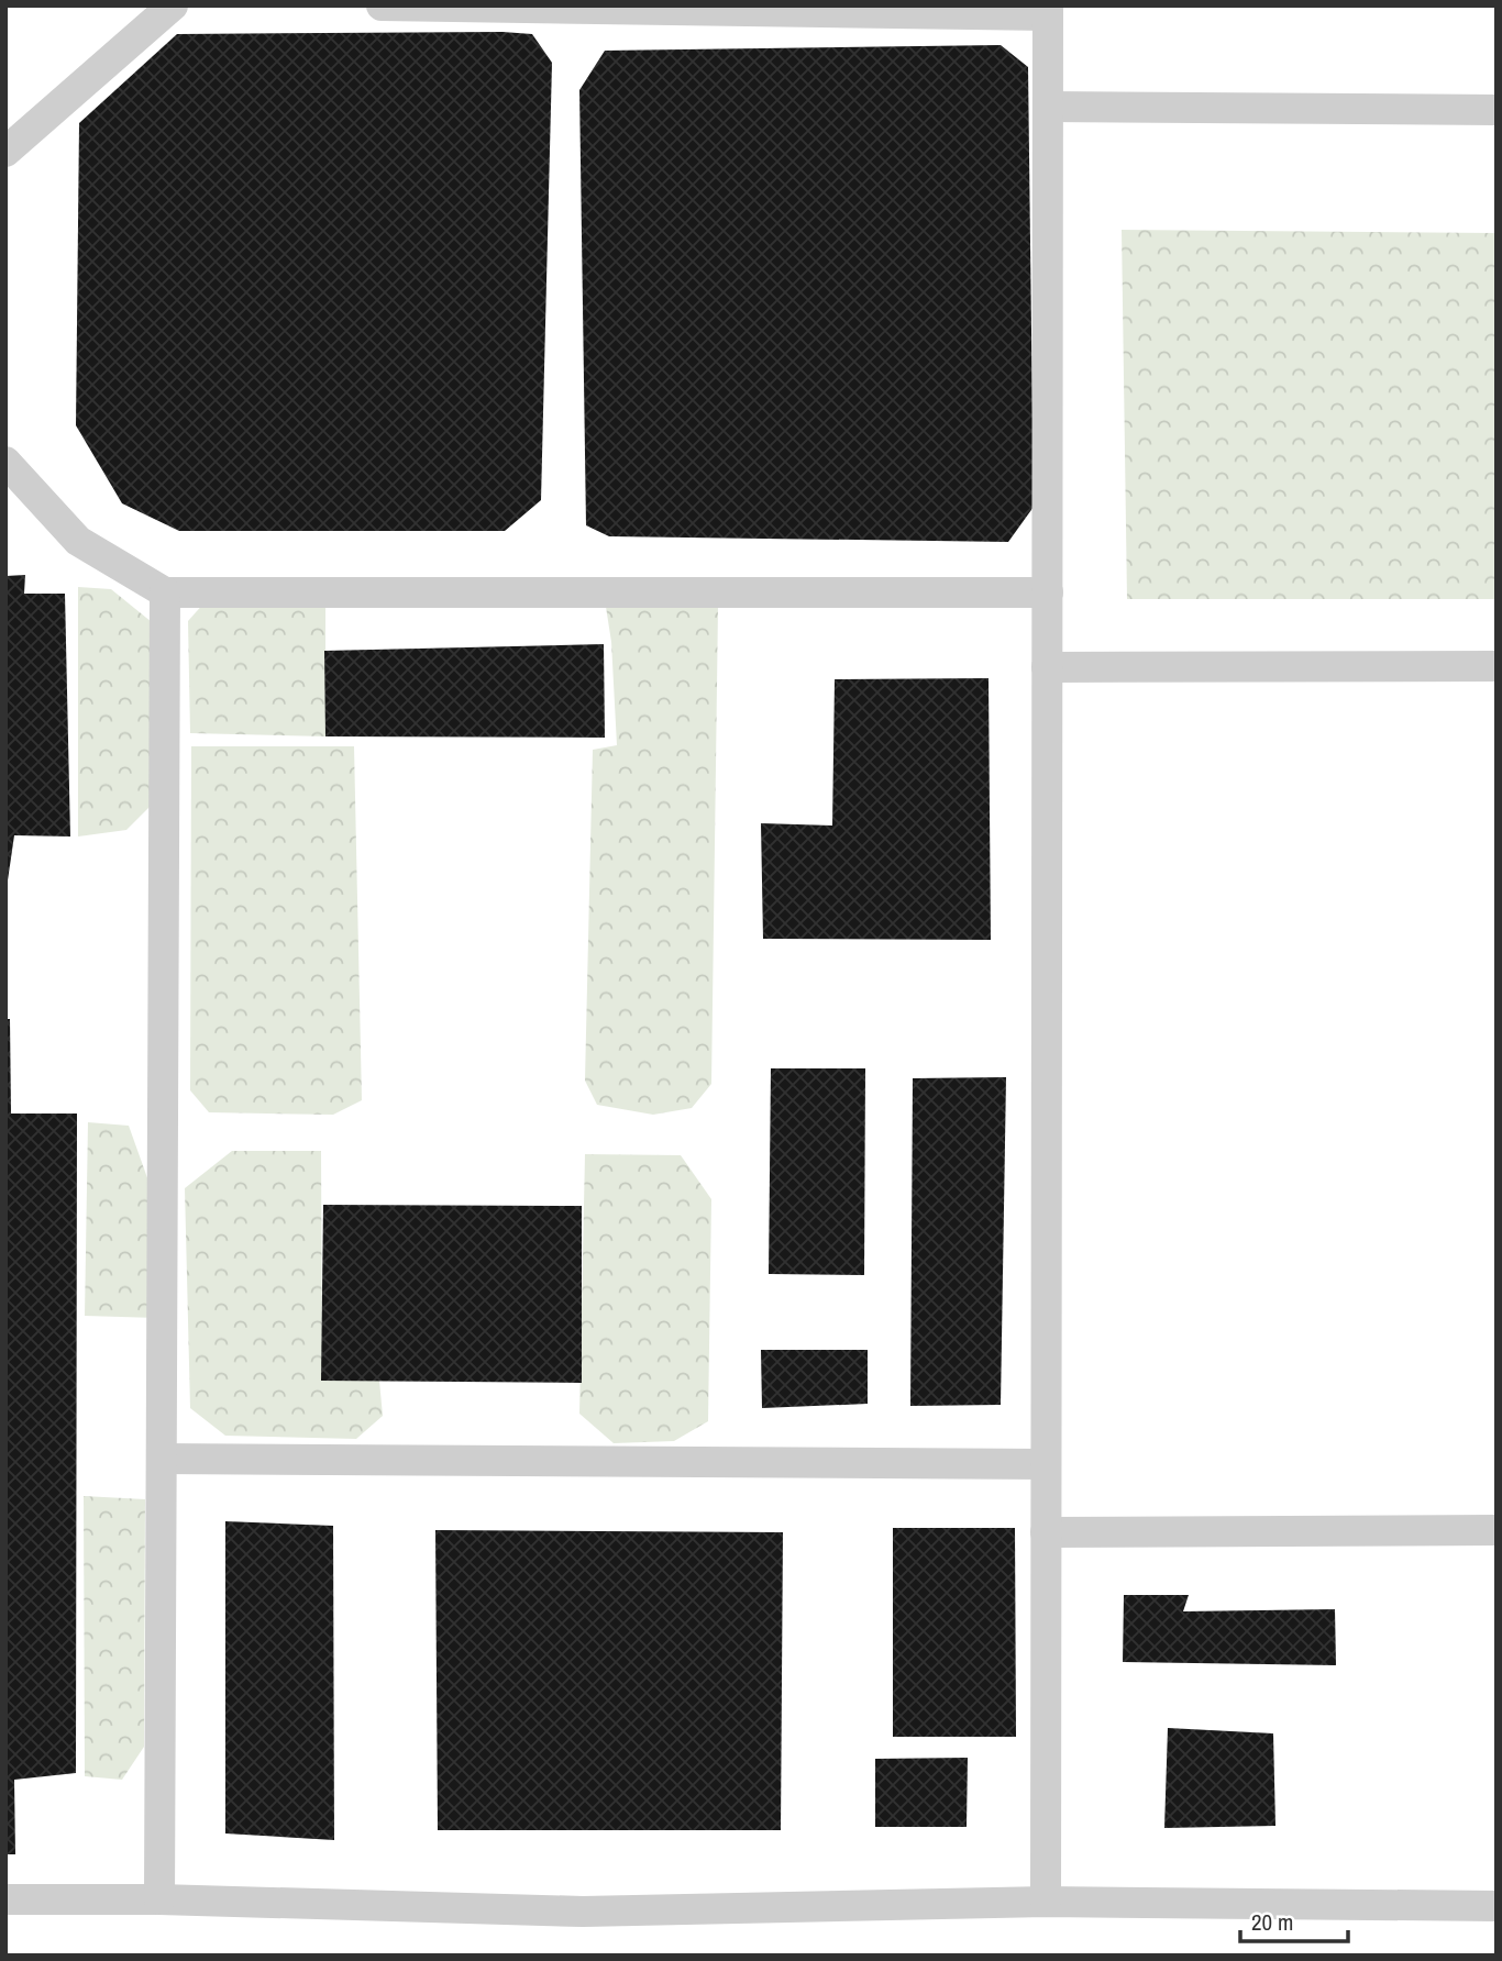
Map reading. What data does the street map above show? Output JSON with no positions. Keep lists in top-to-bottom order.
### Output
{
  "scale_bar": "20 m"
}
